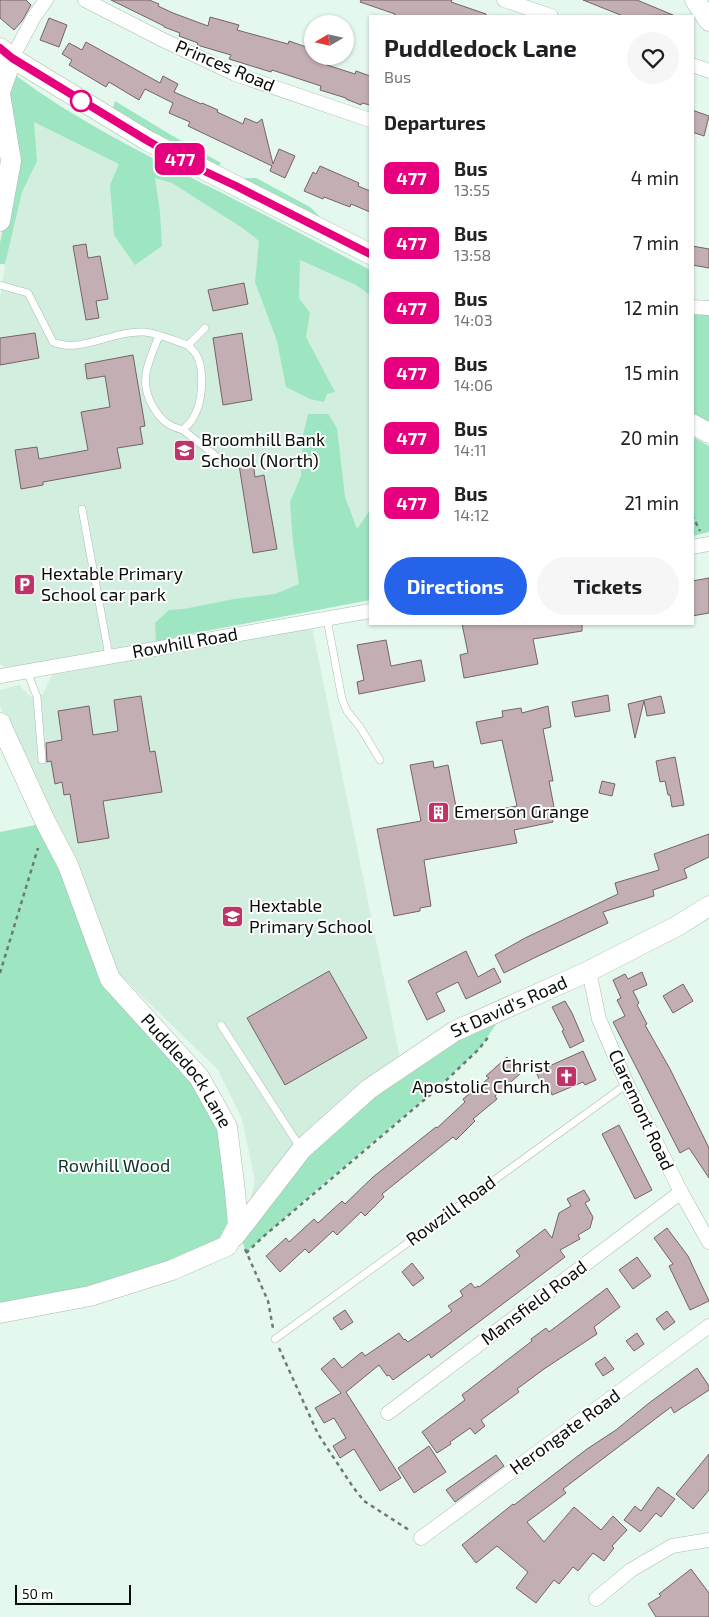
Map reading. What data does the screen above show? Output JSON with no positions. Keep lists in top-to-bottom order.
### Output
{
  "streets": {
    "street": [
      "Princes Road",
      "Rowhill Road",
      "St David's Road",
      "Puddledock Lane",
      "Claremont Road",
      "Mansfield Road",
      "Herongate Road"
    ],
    "lane": ["Rowzill Road"]
  },
  "crossings": [
    ["St David's Road", "Puddledock Lane"],
    ["St David's Road", "Claremont Road"],
    ["Claremont Road", "Rowzill Road"],
    ["Claremont Road", "Mansfield Road"]
  ],
  "parks": ["Rowhill Wood"],
  "places": {
    "school or university": ["Broomhill Bank School (North)", "Hextable Primary School"],
    "parking": ["Hextable Primary School car park"],
    "building": ["Emerson Grange"],
    "church": ["Christ Apostolic Church"]
  },
  "lines": ["bus line 477"],
  "scale_bar": "50 m",
  "north": "left",
  "page": {
    "on_map": "477",
    "heading": [
      ["Puddledock Lane", "Bus"],
      "Departures"
    ],
    "list": [
      {
        "mark": "477",
        "name": "Bus",
        "note": "13:55",
        "value": "4 min"
      },
      {
        "mark": "477",
        "name": "Bus",
        "note": "13:58",
        "value": "7 min"
      },
      {
        "mark": "477",
        "name": "Bus",
        "note": "14:03",
        "value": "12 min"
      },
      {
        "mark": "477",
        "name": "Bus",
        "note": "14:06",
        "value": "15 min"
      },
      {
        "mark": "477",
        "name": "Bus",
        "note": "14:11",
        "value": "20 min"
      },
      {
        "mark": "477",
        "name": "Bus",
        "note": "14:12",
        "value": "21 min"
      }
    ],
    "buttons": ["Directions", "Tickets"],
    "scale": "50 m"
  }
}
